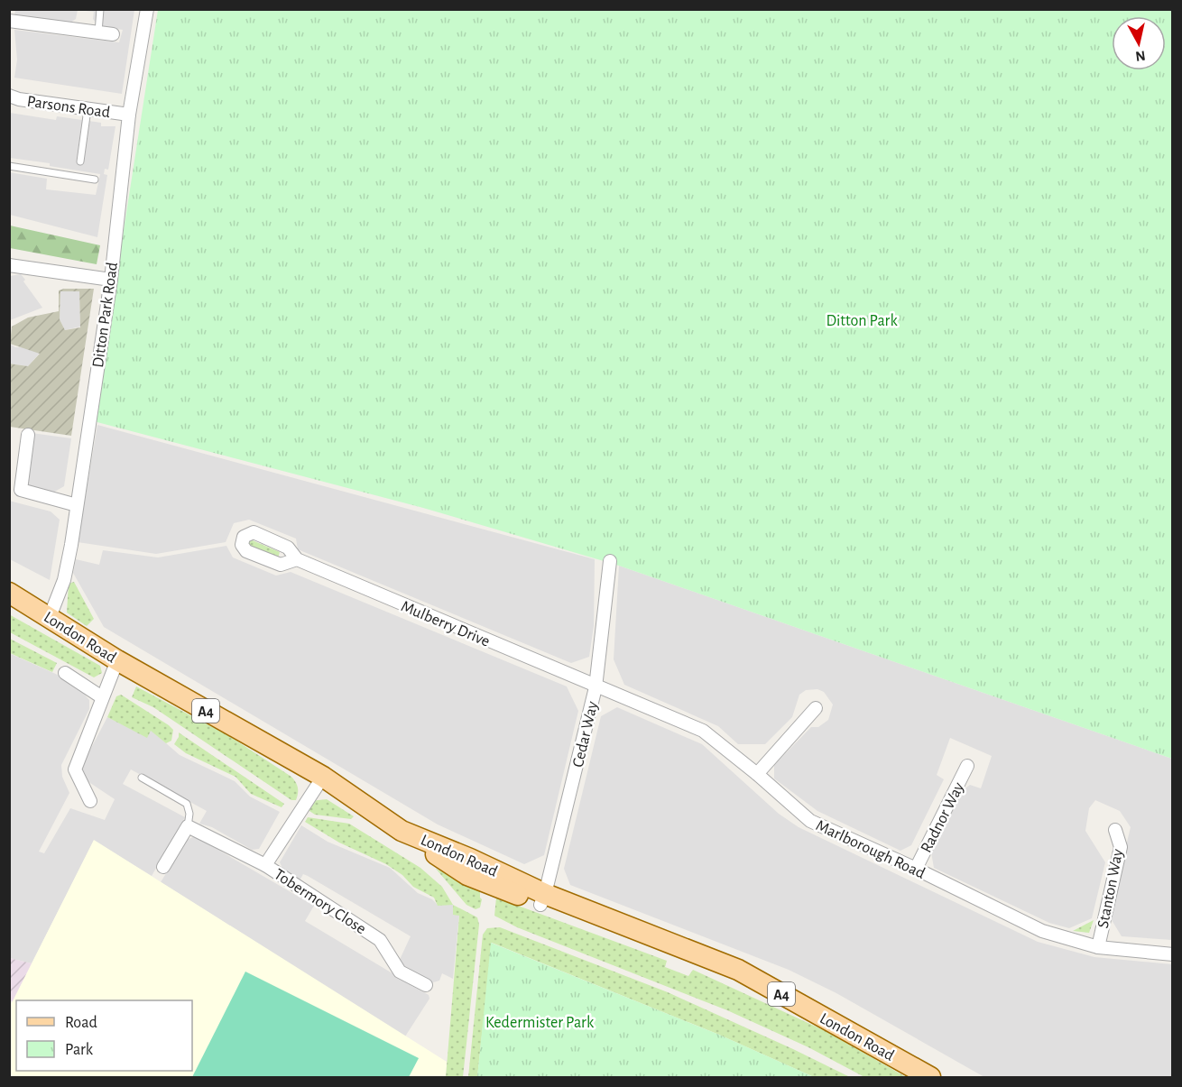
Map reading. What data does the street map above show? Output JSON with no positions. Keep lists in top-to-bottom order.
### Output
{
  "streets": {
    "main road": ["London Road", "A4"],
    "street": [
      "Parsons Road",
      "Ditton Park Road",
      "Mulberry Drive",
      "Cedar Way",
      "Radnor Way",
      "Marlborough Road",
      "Stanton Way",
      "Tobermory Close"
    ]
  },
  "crossings": [
    ["Parsons Road", "Ditton Park Road"],
    ["Ditton Park Road", "London Road"],
    ["Mulberry Drive", "Cedar Way"],
    ["Mulberry Drive", "Marlborough Road"],
    ["London Road", "Cedar Way"],
    ["London Road", "Tobermory Close"],
    ["Cedar Way", "Marlborough Road"],
    ["Radnor Way", "Marlborough Road"],
    ["Marlborough Road", "Stanton Way"]
  ],
  "parks": ["Ditton Park", "Kedermister Park"],
  "legend": ["Road", "Park"],
  "north": "bottom"
}
